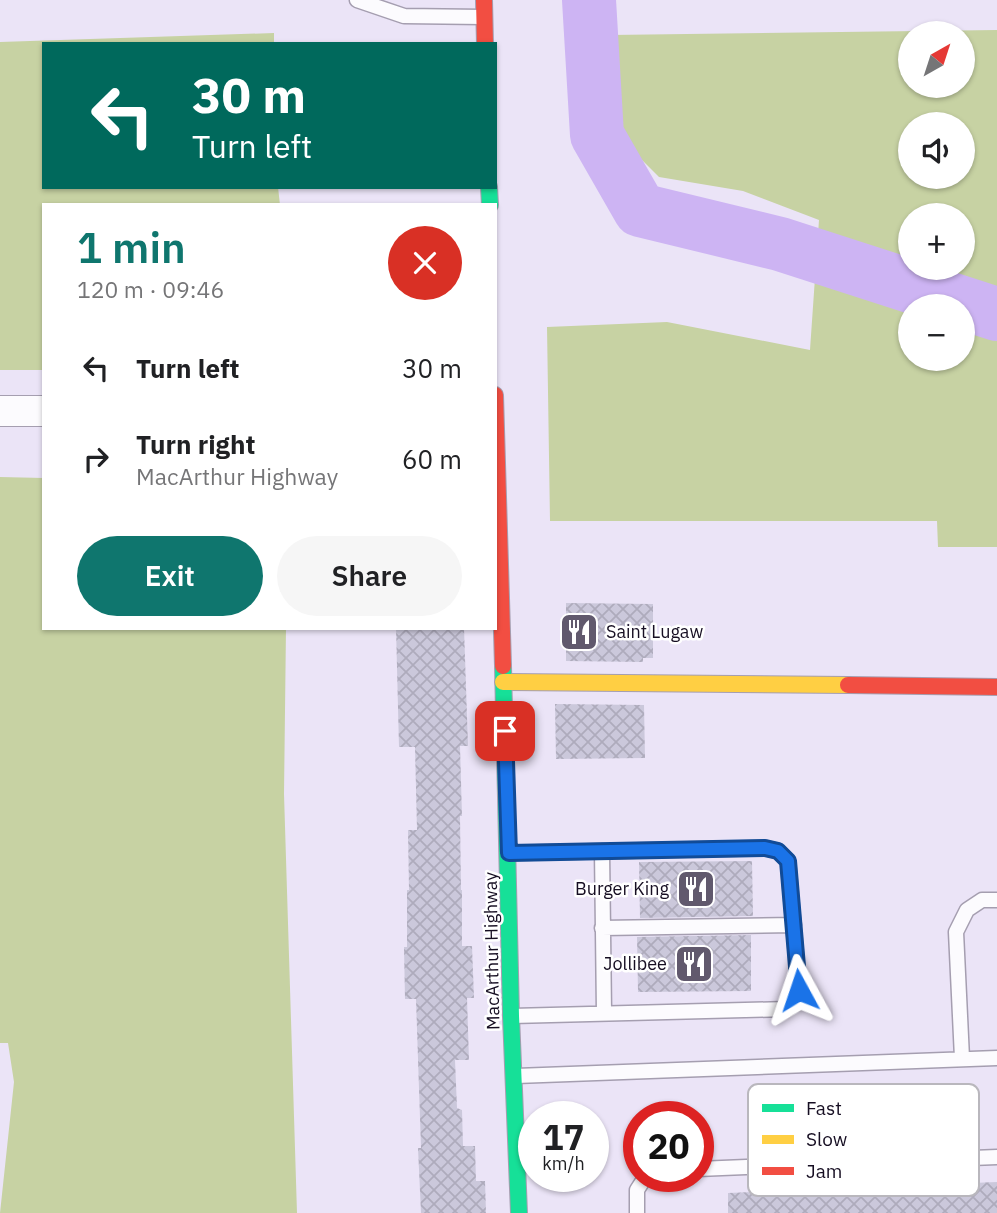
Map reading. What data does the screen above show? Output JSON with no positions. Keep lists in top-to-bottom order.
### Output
{
  "streets": {
    "main road": ["MacArthur Highway"]
  },
  "places": {
    "restaurant": ["Saint Lugaw", "Burger King", "Jollibee"]
  },
  "legend": ["Fast", "Slow", "Jam"],
  "north": "top right",
  "page": {
    "map_buttons": ["+", "−"],
    "turn": ["30 m", "Turn left"],
    "heading": ["1 min", "120 m · 09:46"],
    "list": [
      {
        "name": "Turn left",
        "value": "30 m"
      },
      {
        "name": "Turn right",
        "note": "MacArthur Highway",
        "value": "60 m"
      }
    ],
    "buttons": ["Exit", "Share"],
    "speed": "17 km/h",
    "limit": "20"
  }
}
